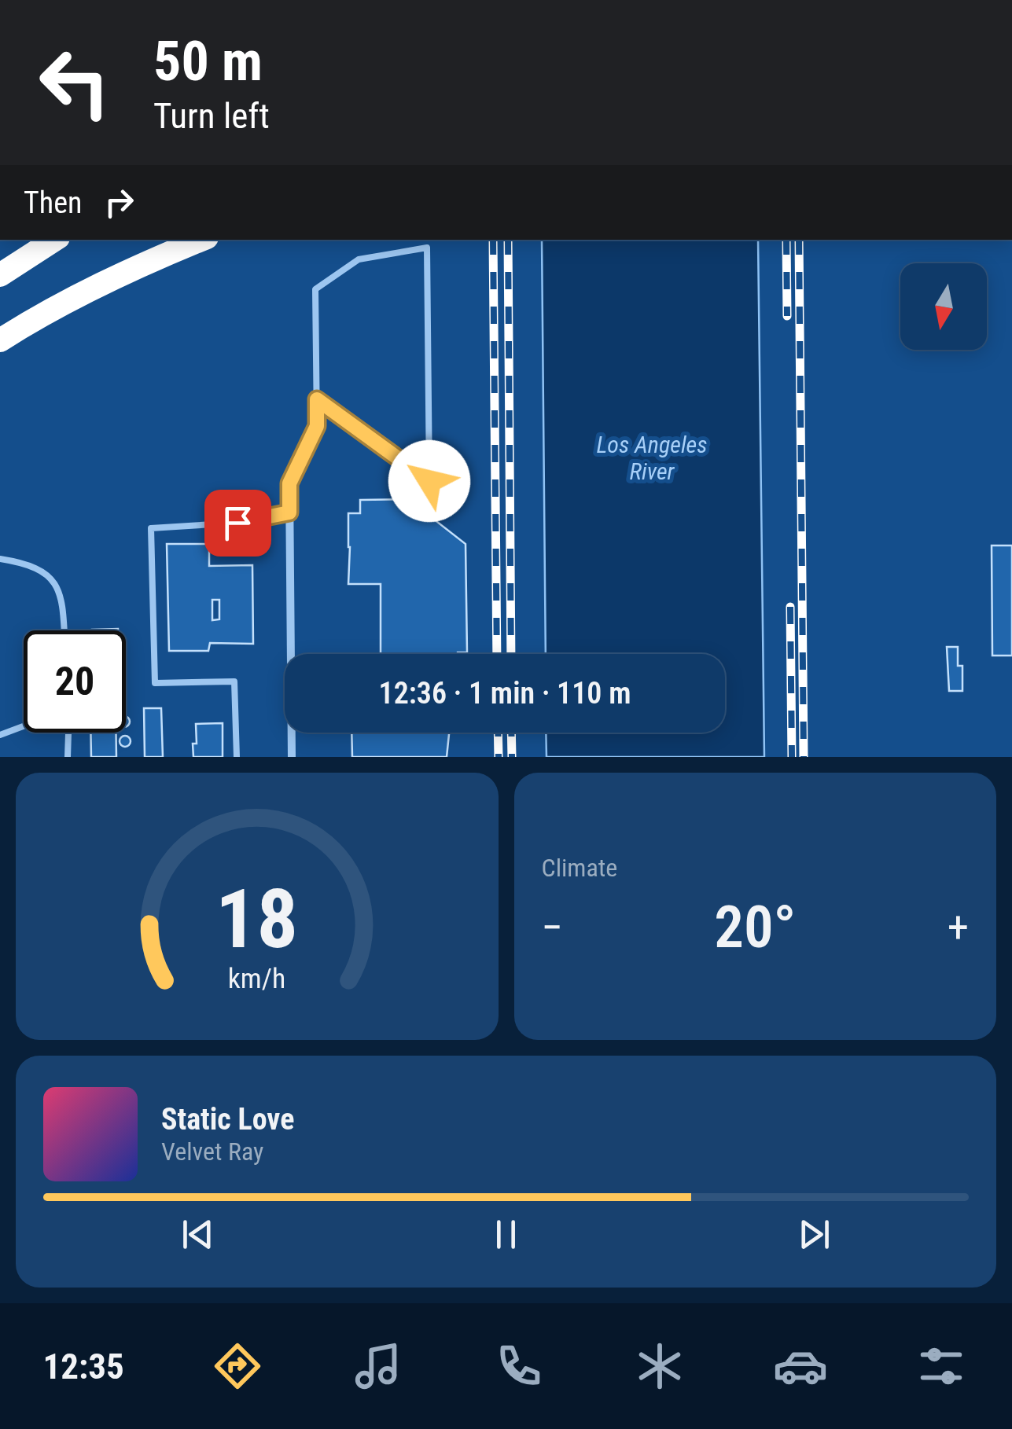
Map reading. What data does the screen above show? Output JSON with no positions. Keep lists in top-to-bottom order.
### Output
{
  "water": ["Los Angeles River"],
  "north": "bottom",
  "page": {
    "turn": ["50 m", "Turn left"],
    "then": "Then",
    "limit": "20",
    "trip": "12:36 · 1 min · 110 m",
    "tile": "Climate",
    "heat": ["−", "20°", "+"],
    "song": ["Static Love", "Velvet Ray"],
    "tabs": "12:35",
    "gauge": ["18", "km/h"]
  }
}
